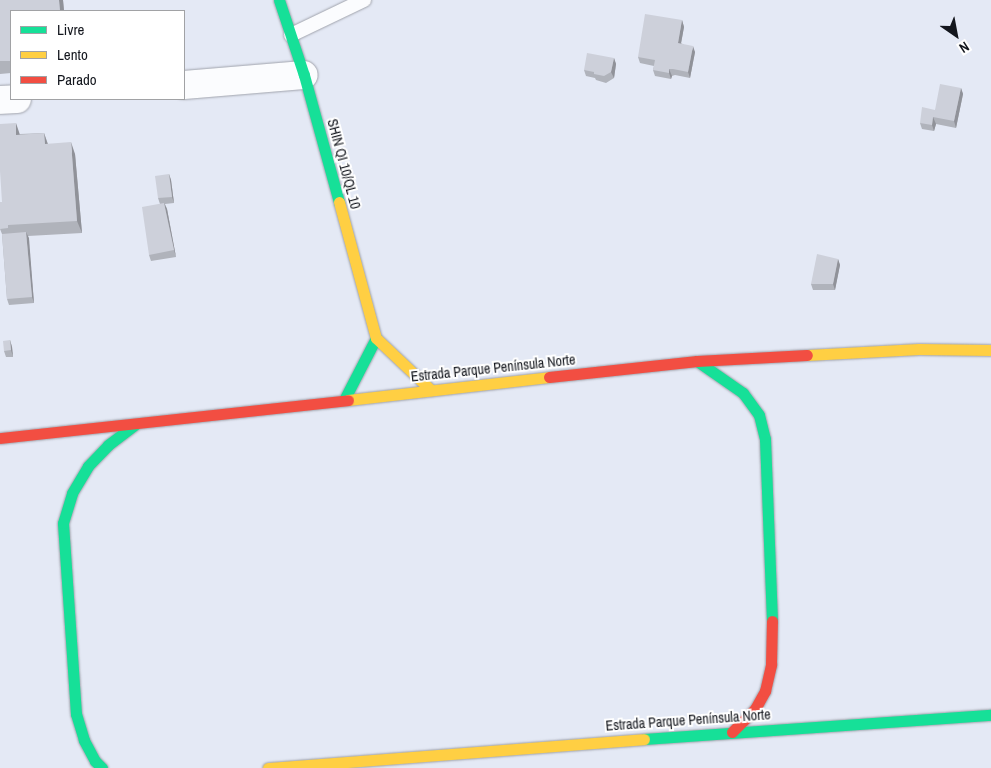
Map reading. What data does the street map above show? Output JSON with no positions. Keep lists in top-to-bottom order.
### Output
{
  "streets": {
    "main road": ["SHIN QI 10/QL 10", "Estrada Parque Península Norte"]
  },
  "legend": ["Livre", "Lento", "Parado"],
  "north": "bottom right"
}
